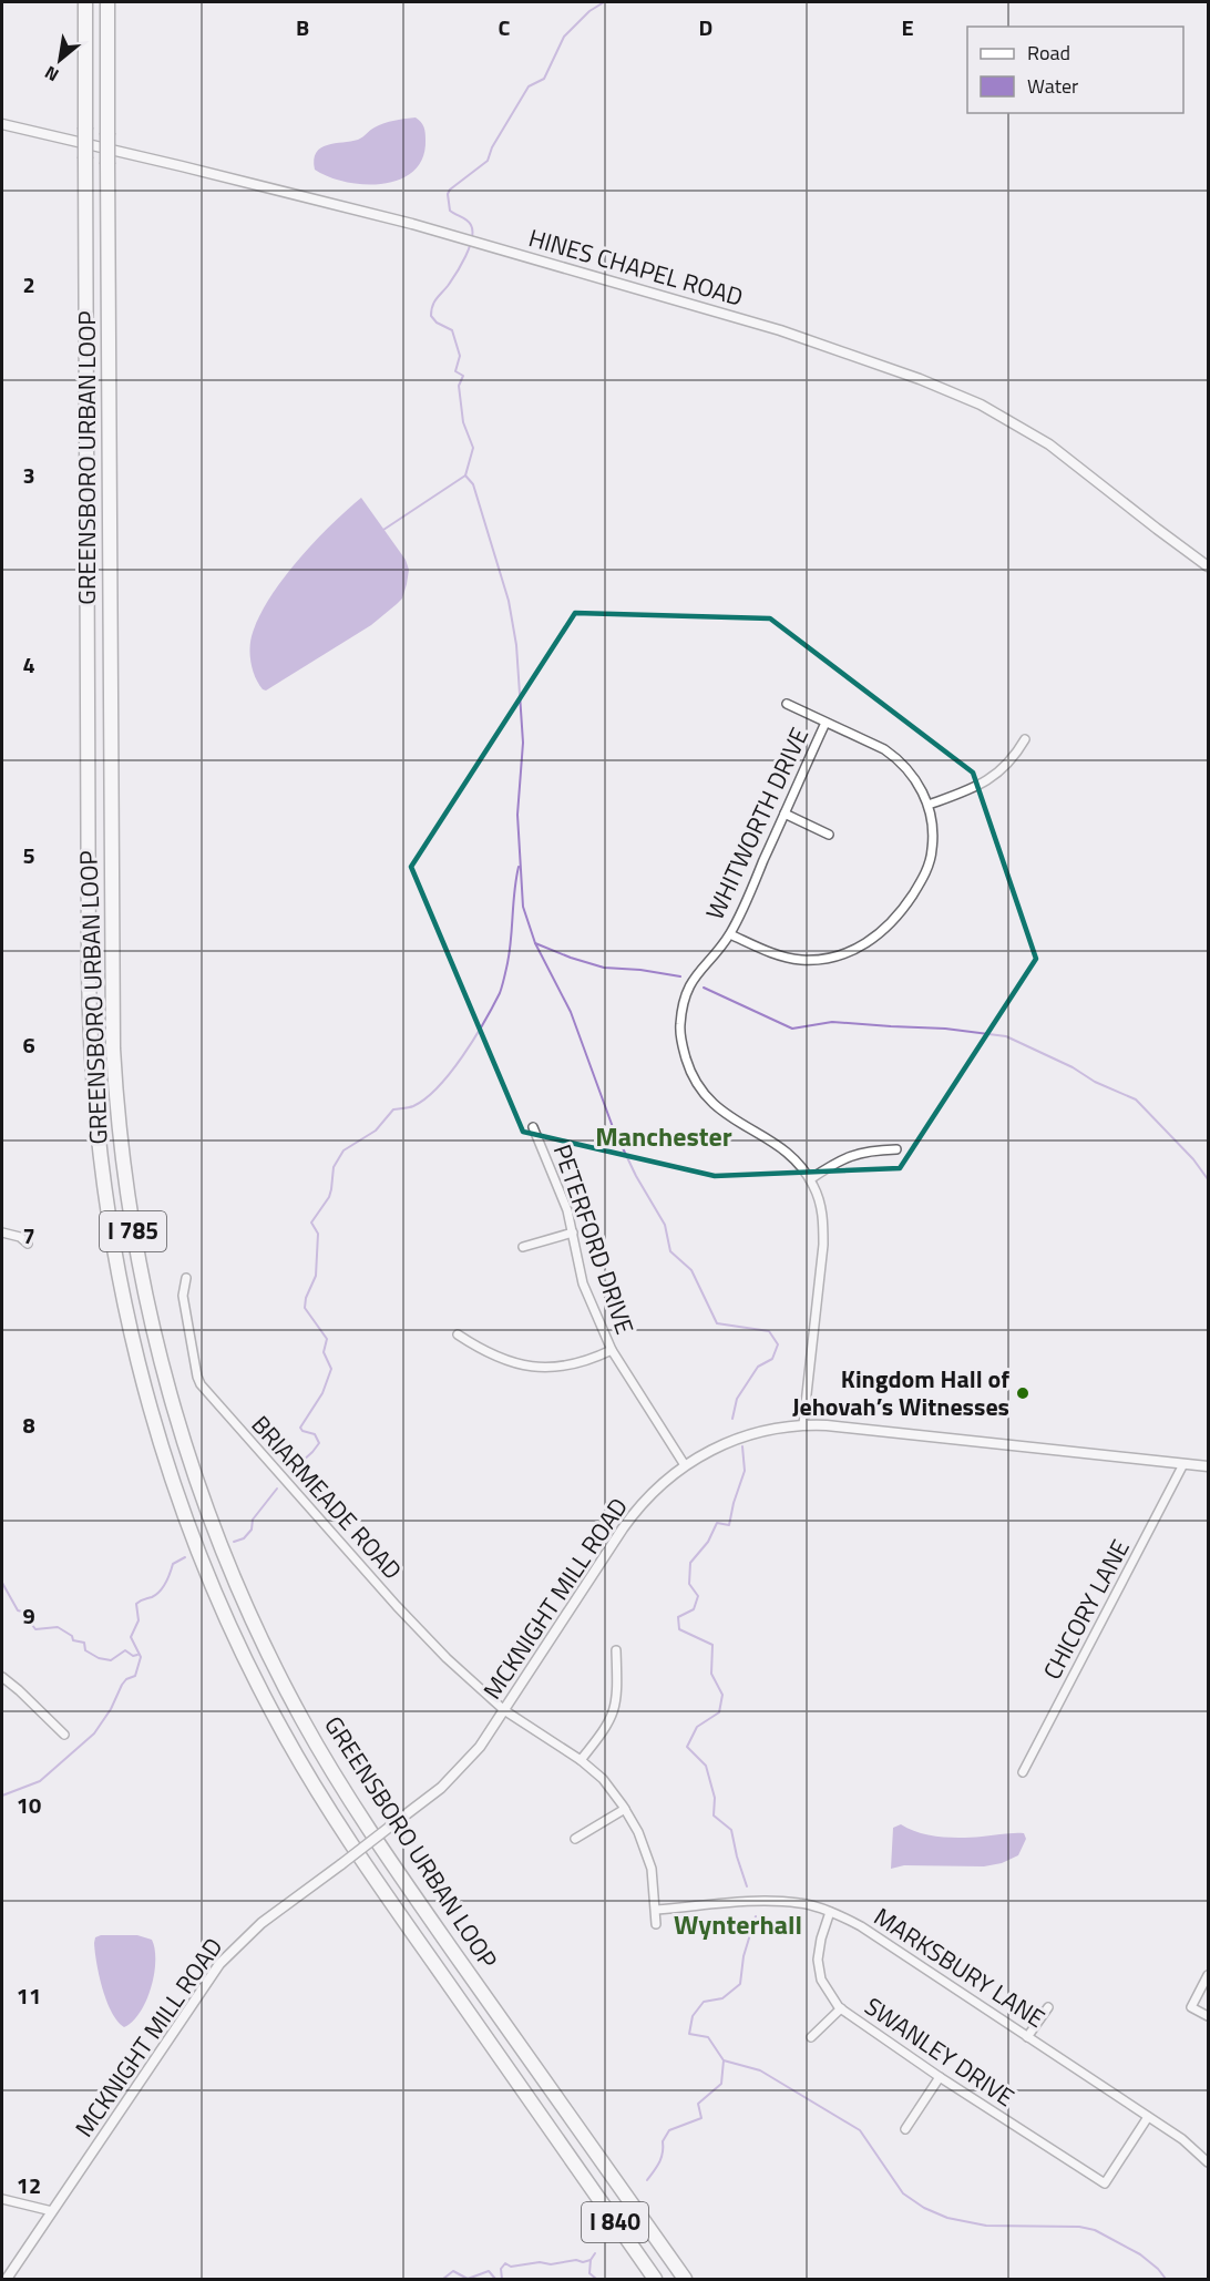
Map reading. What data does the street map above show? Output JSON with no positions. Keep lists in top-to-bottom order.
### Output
{
  "streets": {
    "highway": ["GREENSBORO URBAN LOOP", "I 785", "I 840"],
    "street": [
      "HINES CHAPEL ROAD",
      "WHITWORTH DRIVE",
      "PETERFORD DRIVE",
      "BRIARMEADE ROAD",
      "MCKNIGHT MILL ROAD",
      "CHICORY LANE",
      "MARKSBURY LANE",
      "SWANLEY DRIVE"
    ]
  },
  "crossings": [
    ["WHITWORTH DRIVE", "MCKNIGHT MILL ROAD"],
    ["PETERFORD DRIVE", "MCKNIGHT MILL ROAD"],
    ["BRIARMEADE ROAD", "MCKNIGHT MILL ROAD"],
    ["BRIARMEADE ROAD", "MARKSBURY LANE"],
    ["MCKNIGHT MILL ROAD", "CHICORY LANE"],
    ["MARKSBURY LANE", "SWANLEY DRIVE"]
  ],
  "districts": ["Manchester", "Wynterhall"],
  "places": ["Kingdom Hall of Jehovah’s Witnesses"],
  "legend": ["Road", "Water"],
  "north": "bottom left",
  "grid": {
    "columns": [
      "B",
      "C",
      "D",
      "E"
    ],
    "rows": [
      "2",
      "3",
      "4",
      "5",
      "6",
      "7",
      "8",
      "9",
      "10",
      "11",
      "12"
    ]
  }
}
